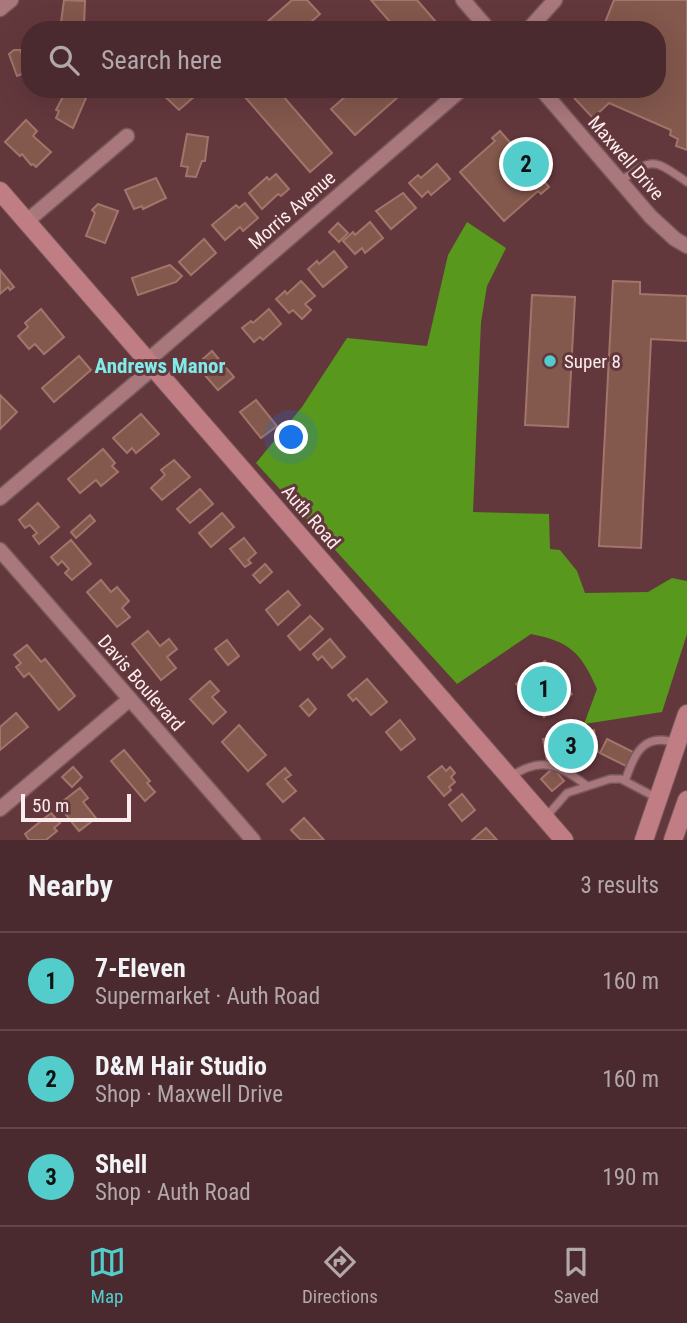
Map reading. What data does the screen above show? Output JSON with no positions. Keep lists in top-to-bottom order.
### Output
{
  "streets": {
    "main road": ["Auth Road"],
    "street": ["Maxwell Drive", "Morris Avenue", "Davis Boulevard"]
  },
  "crossings": [
    ["Morris Avenue", "Auth Road"]
  ],
  "districts": ["Andrews Manor"],
  "places": ["Super 8"],
  "scale_bar": "50 m",
  "page": {
    "search": "Search here",
    "pins": ["2", "1", "3"],
    "scale": "50 m",
    "heading": ["Nearby", "3 results"],
    "list": [
      {
        "mark": "1",
        "name": "7-Eleven",
        "note": "Supermarket · Auth Road",
        "value": "160 m"
      },
      {
        "mark": "2",
        "name": "D&M Hair Studio",
        "note": "Shop · Maxwell Drive",
        "value": "160 m"
      },
      {
        "mark": "3",
        "name": "Shell",
        "note": "Shop · Auth Road",
        "value": "190 m"
      }
    ],
    "nav": ["Map", "Directions", "Saved"]
  }
}
